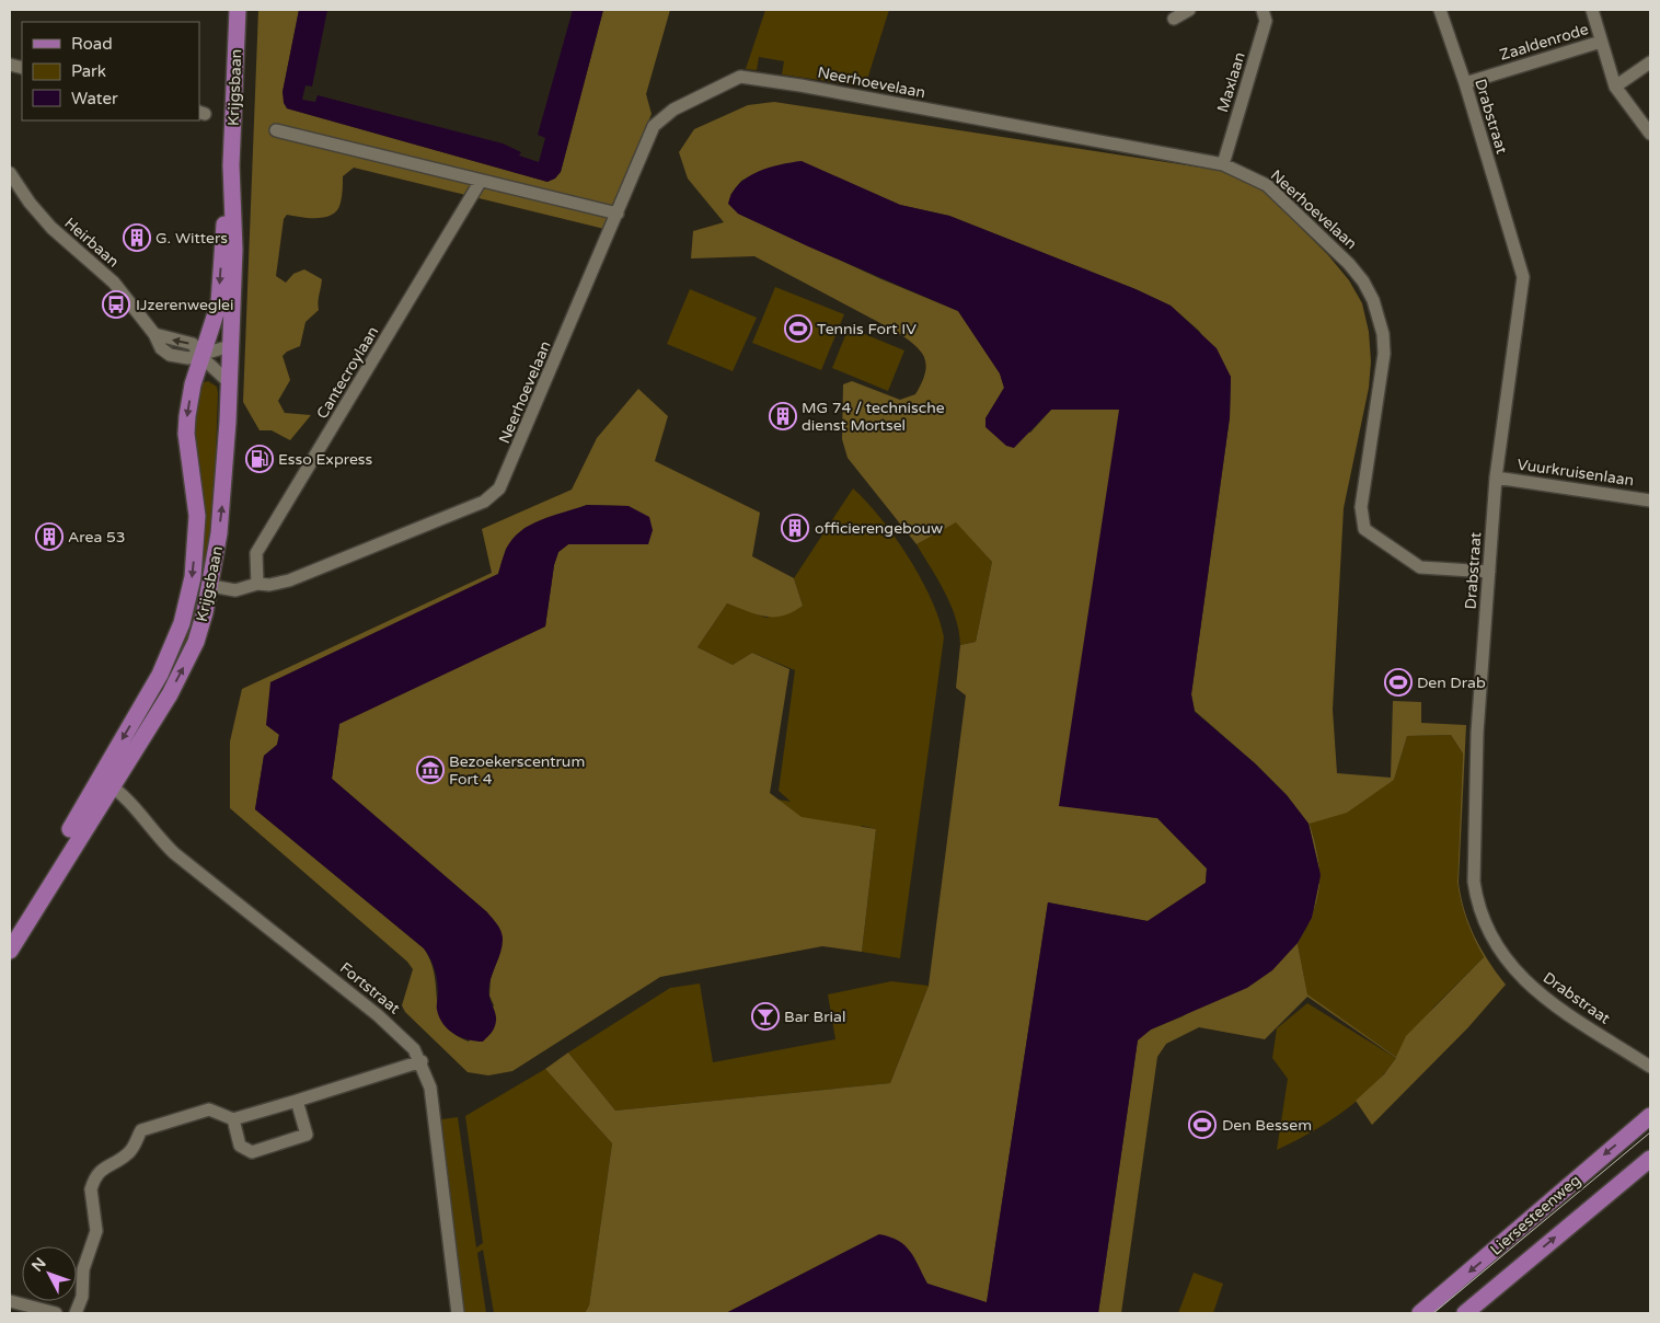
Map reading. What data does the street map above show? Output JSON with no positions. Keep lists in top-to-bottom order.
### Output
{
  "streets": {
    "main road": ["Krijgsbaan", "Liersesteenweg"],
    "street": [
      "Zaaldenrode",
      "Neerhoevelaan",
      "Maxlaan",
      "Drabstraat",
      "Heirbaan",
      "Cantecroylaan",
      "Vuurkruisenlaan",
      "Fortstraat"
    ]
  },
  "crossings": [
    ["Zaaldenrode", "Drabstraat"],
    ["Neerhoevelaan", "Maxlaan"],
    ["Neerhoevelaan", "Krijgsbaan"],
    ["Neerhoevelaan", "Drabstraat"],
    ["Neerhoevelaan", "Cantecroylaan"],
    ["Krijgsbaan", "Heirbaan"],
    ["Krijgsbaan", "Fortstraat"],
    ["Drabstraat", "Vuurkruisenlaan"]
  ],
  "places": {
    "building": [
      "G. Witters",
      "MG 74 / technische dienst Mortsel",
      "officierengebouw",
      "Area 53"
    ],
    "bus stop": ["IJzerenweglei"],
    "sports": ["Tennis Fort IV", "Den Drab", "Den Bessem"],
    "fuel station": ["Esso Express"],
    "museum": ["Bezoekerscentrum Fort 4"],
    "bar": ["Bar Brial"]
  },
  "legend": ["Road", "Park", "Water"],
  "north": "top left"
}
